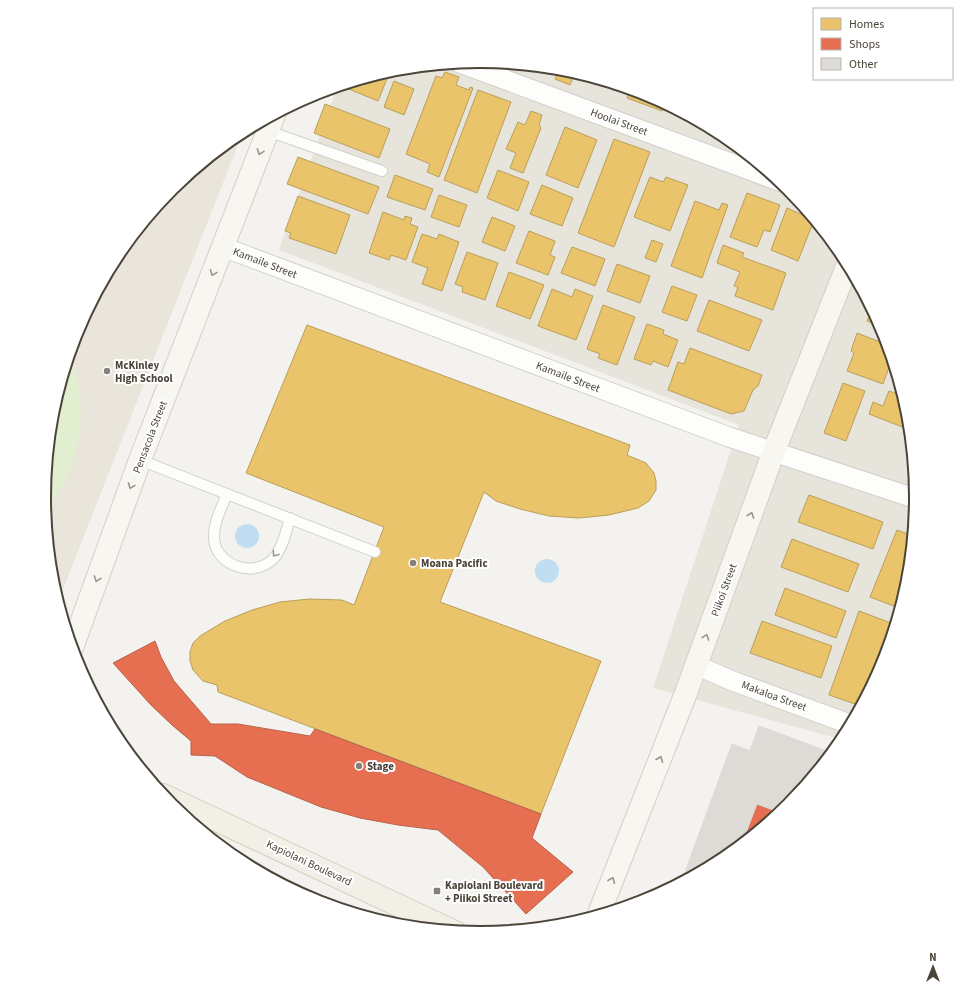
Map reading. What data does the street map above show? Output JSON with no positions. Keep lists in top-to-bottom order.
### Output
{
  "streets": {
    "main road": ["Pensacola Street", "Piikoi Street", "Kapiolani Boulevard"],
    "street": ["Hoolai Street", "Kamaile Street", "Makaloa Street"]
  },
  "crossings": [
    ["Kamaile Street", "Pensacola Street"],
    ["Kamaile Street", "Piikoi Street"],
    ["Piikoi Street", "Makaloa Street"]
  ],
  "one_way": ["Pensacola Street", "Piikoi Street"],
  "places": {
    "other": ["McKinley High School", "Moana Pacific", "Stage"],
    "transit": ["Kapiolani Boulevard + Piikoi Street"]
  },
  "legend": ["Homes", "Shops", "Other"],
  "north": "top"
}
